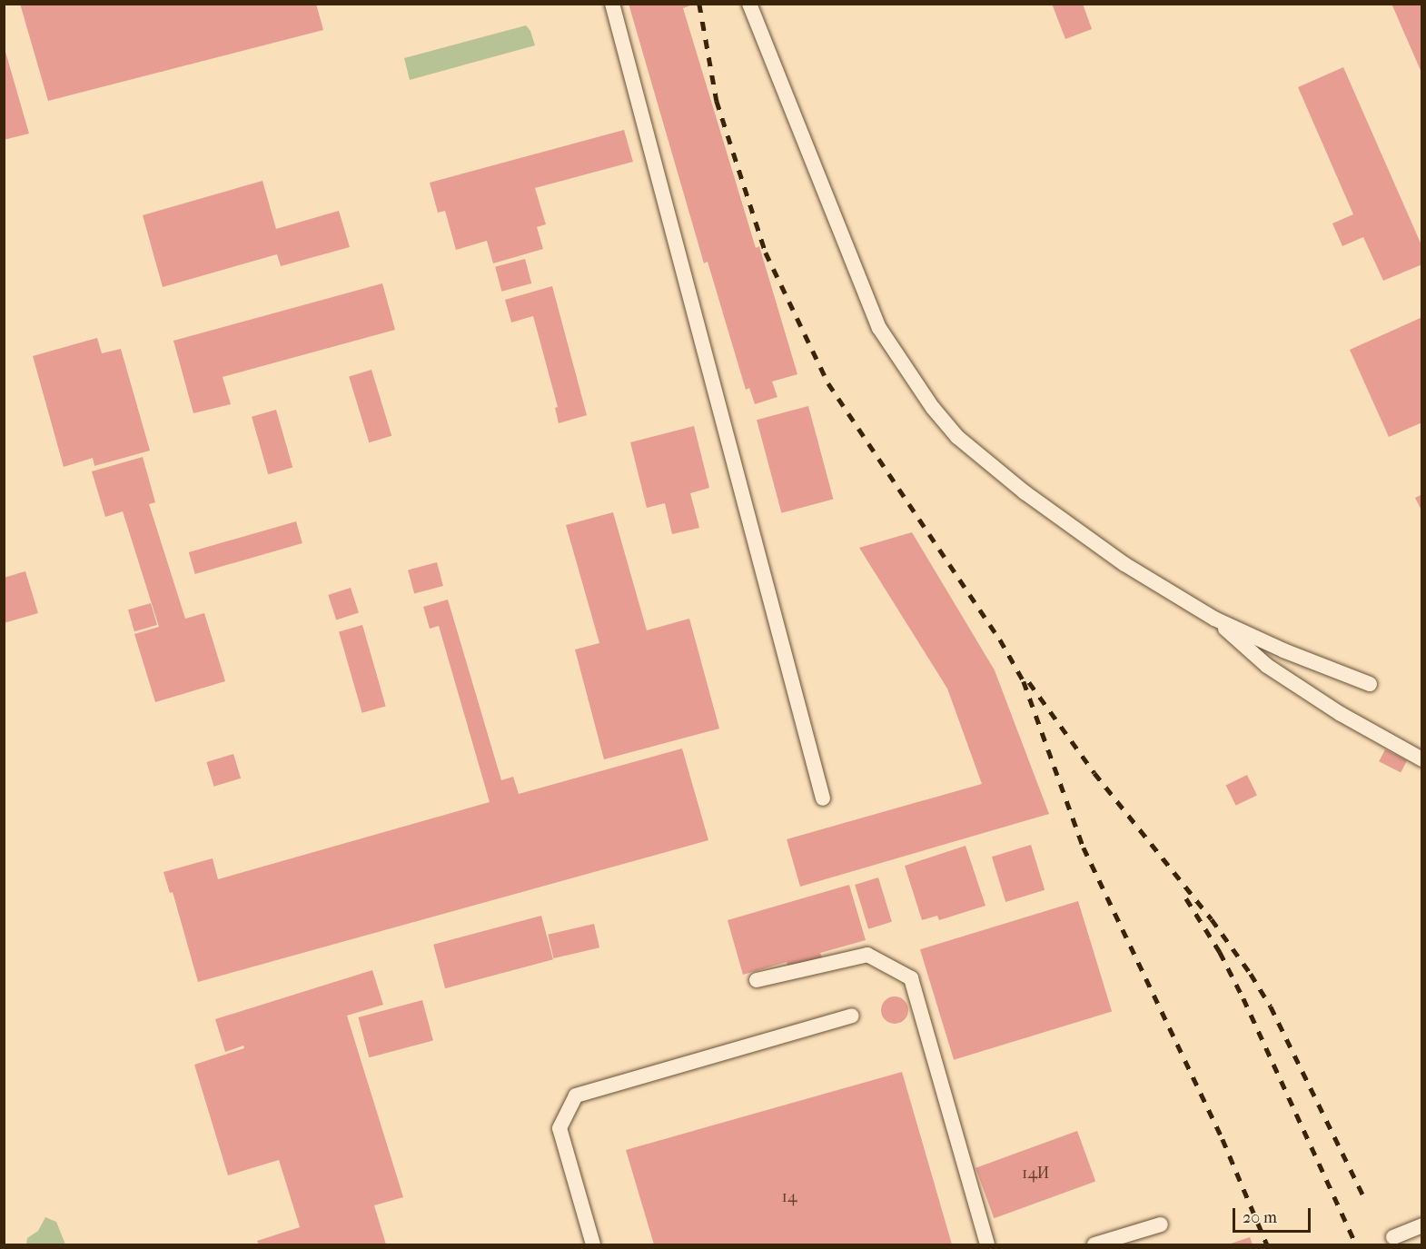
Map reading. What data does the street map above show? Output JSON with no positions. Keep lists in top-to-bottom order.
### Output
{
  "house_numbers": ["14И", "14"],
  "scale_bar": "20 m"
}
